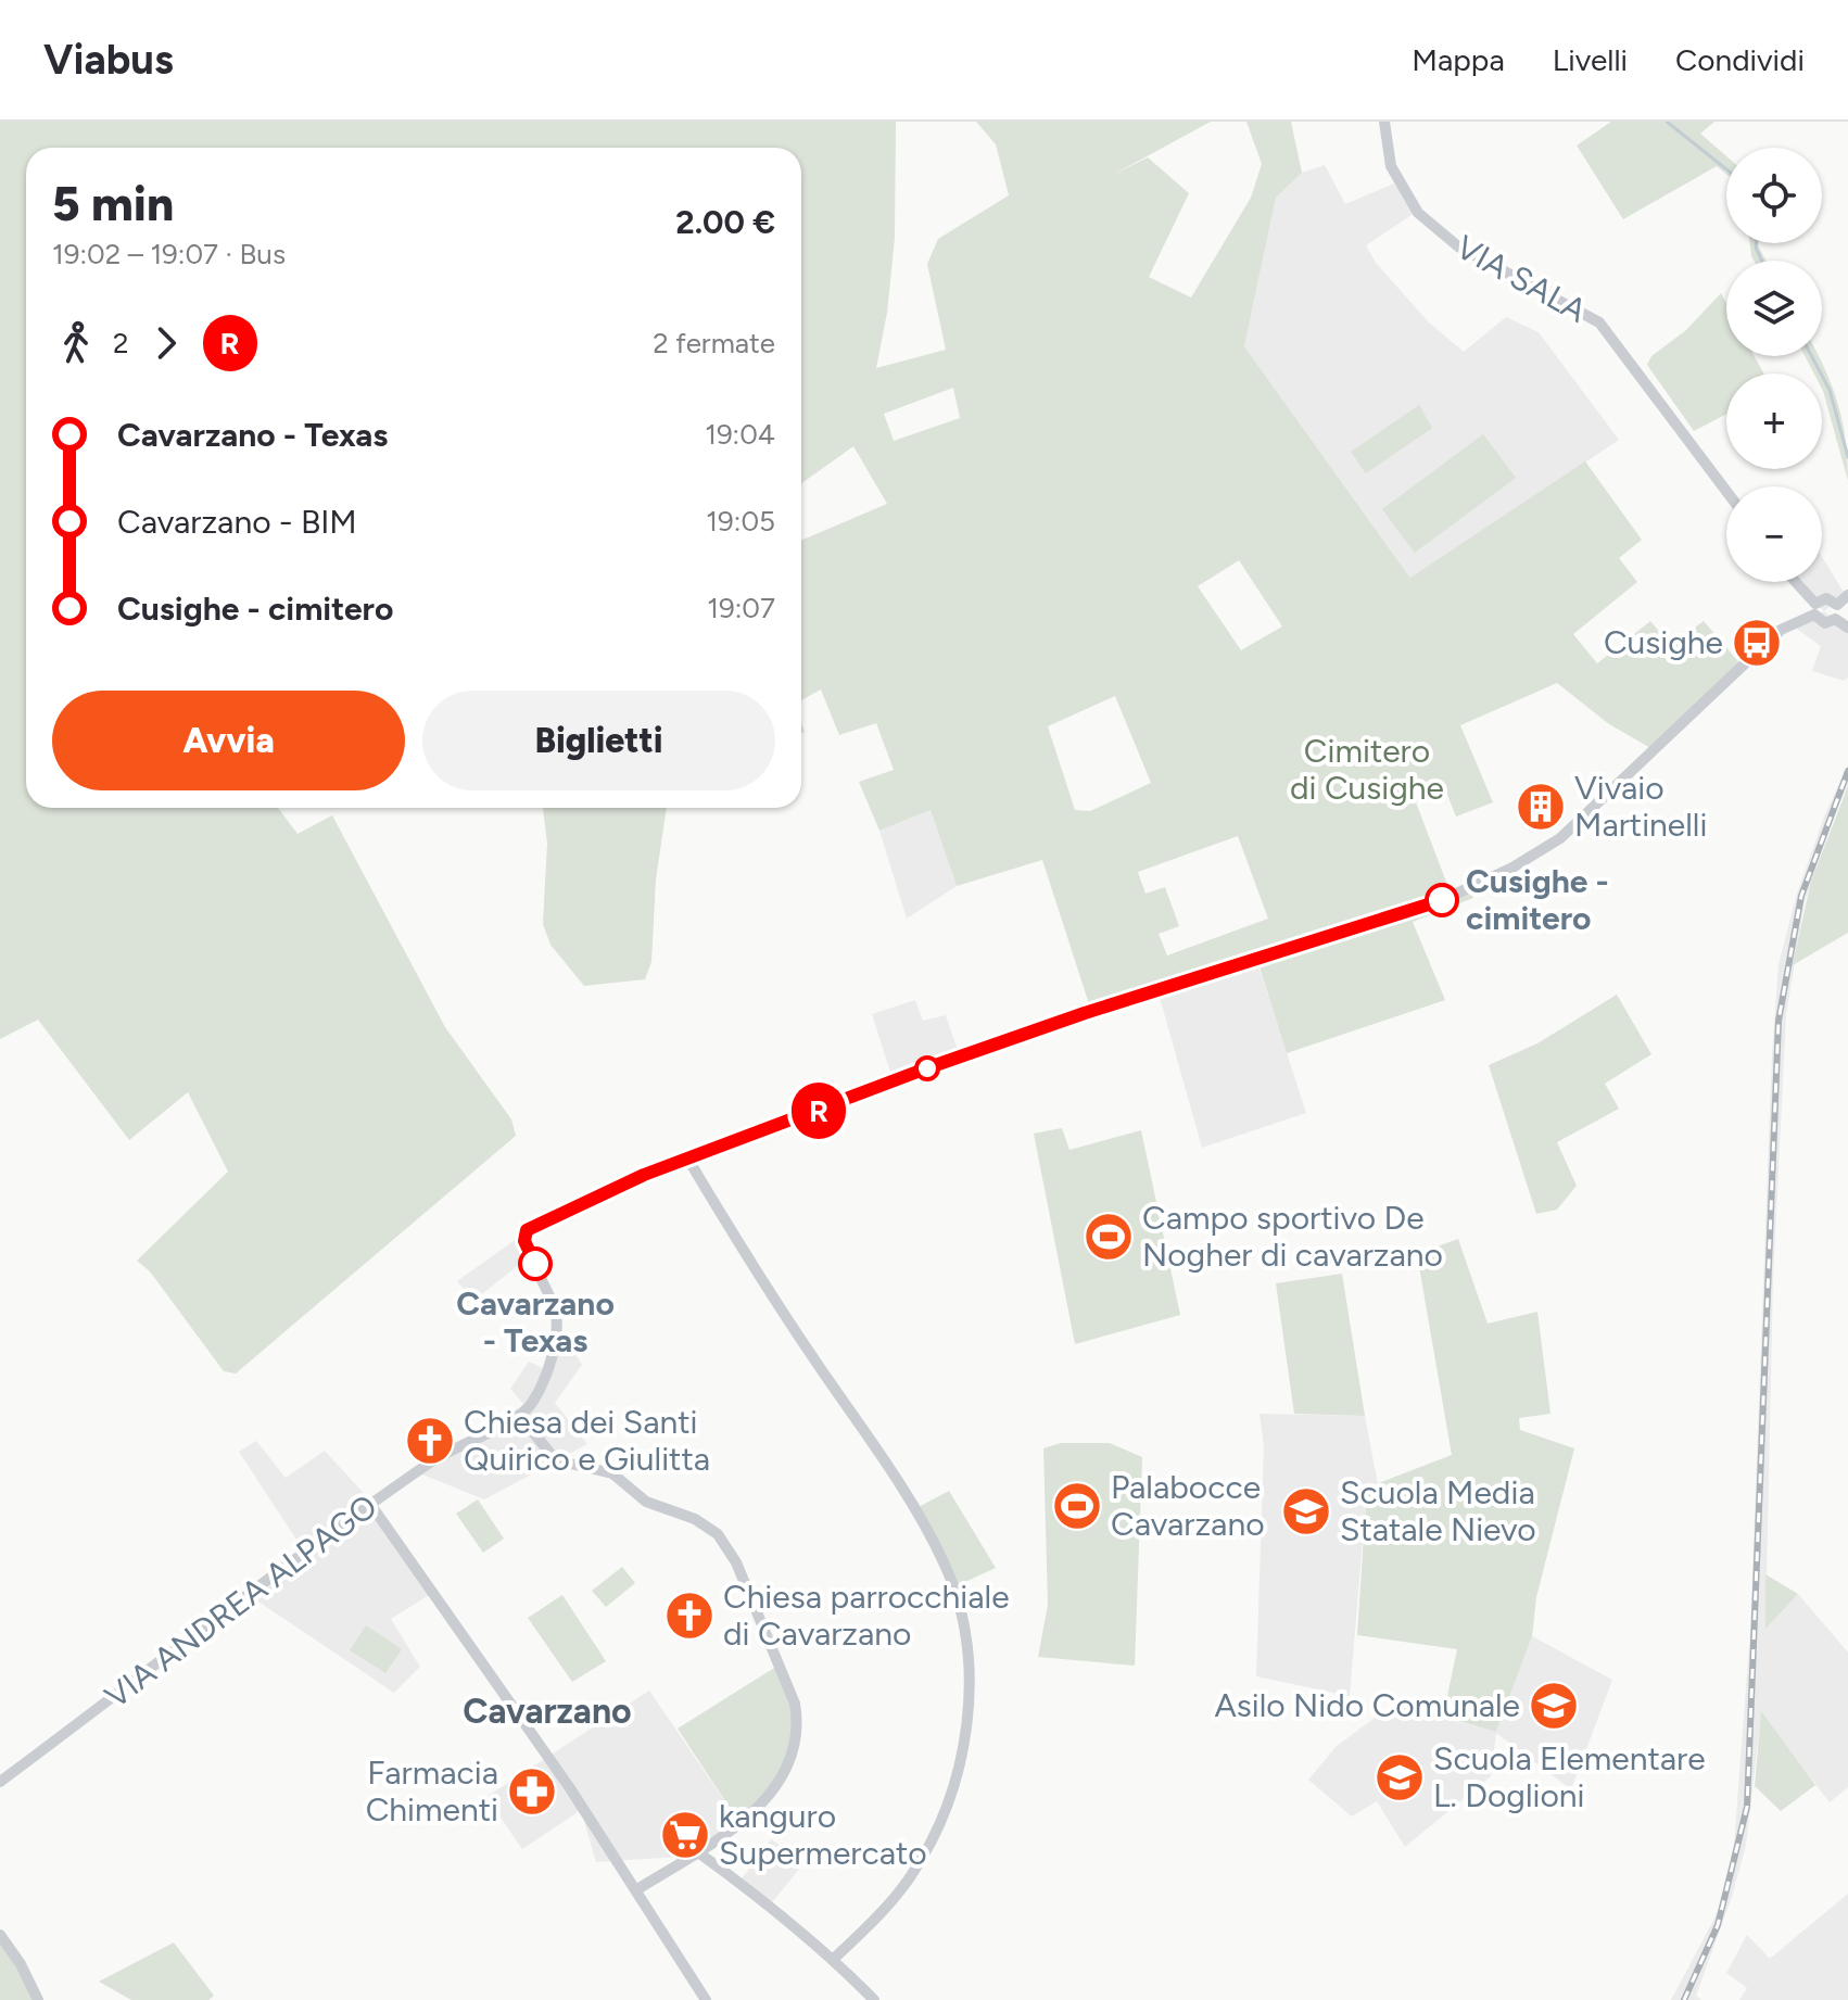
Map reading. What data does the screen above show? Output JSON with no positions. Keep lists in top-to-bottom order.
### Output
{
  "streets": {
    "street": ["VIA SALA", "VIA ANDREA ALPAGO"]
  },
  "districts": ["Cavarzano"],
  "parks": ["Cimitero di Cusighe"],
  "places": {
    "bus stop": ["Cusighe"],
    "building": ["Vivaio Martinelli"],
    "other": ["Cusighe - cimitero", "Cavarzano - Texas"],
    "sports": ["Campo sportivo De Nogher di cavarzano", "Palabocce Cavarzano"],
    "church": ["Chiesa dei Santi Quirico e Giulitta", "Chiesa parrocchiale di Cavarzano"],
    "school or university": ["Scuola Media Statale Nievo", "Asilo Nido Comunale", "Scuola Elementare L. Doglioni"],
    "pharmacy": ["Farmacia Chimenti"],
    "supermarket": ["kanguro Supermercato"]
  },
  "lines": ["bus line R"],
  "page": {
    "header": "Viabus",
    "nav": ["Mappa", "Livelli", "Condividi"],
    "on_map": "R",
    "map_buttons": ["+", "−"],
    "heading": ["5 min", "19:02 – 19:07 · Bus", "2.00 €"],
    "legs": ["2", "R", "2 fermate"],
    "list": [
      {
        "name": "Cavarzano - Texas",
        "value": "19:04"
      },
      {
        "name": "Cavarzano - BIM",
        "value": "19:05"
      },
      {
        "name": "Cusighe - cimitero",
        "value": "19:07"
      }
    ],
    "buttons": ["Avvia", "Biglietti"]
  }
}
